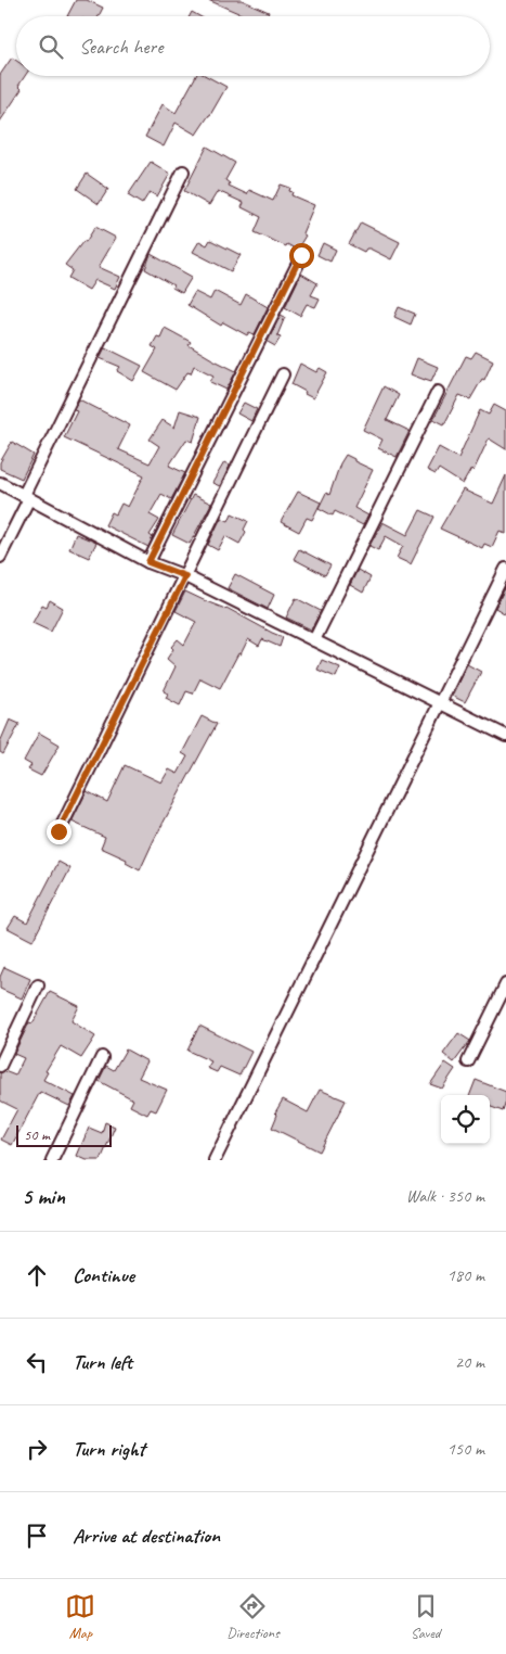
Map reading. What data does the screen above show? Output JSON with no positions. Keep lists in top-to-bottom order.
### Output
{
  "scale_bar": "50 m",
  "page": {
    "search": "Search here",
    "scale": "50 m",
    "heading": ["5 min", "Walk · 350 m"],
    "list": [
      ["Continue", "180 m"],
      ["Turn left", "20 m"],
      ["Turn right", "150 m"],
      "Arrive at destination"
    ],
    "nav": ["Map", "Directions", "Saved"]
  }
}
